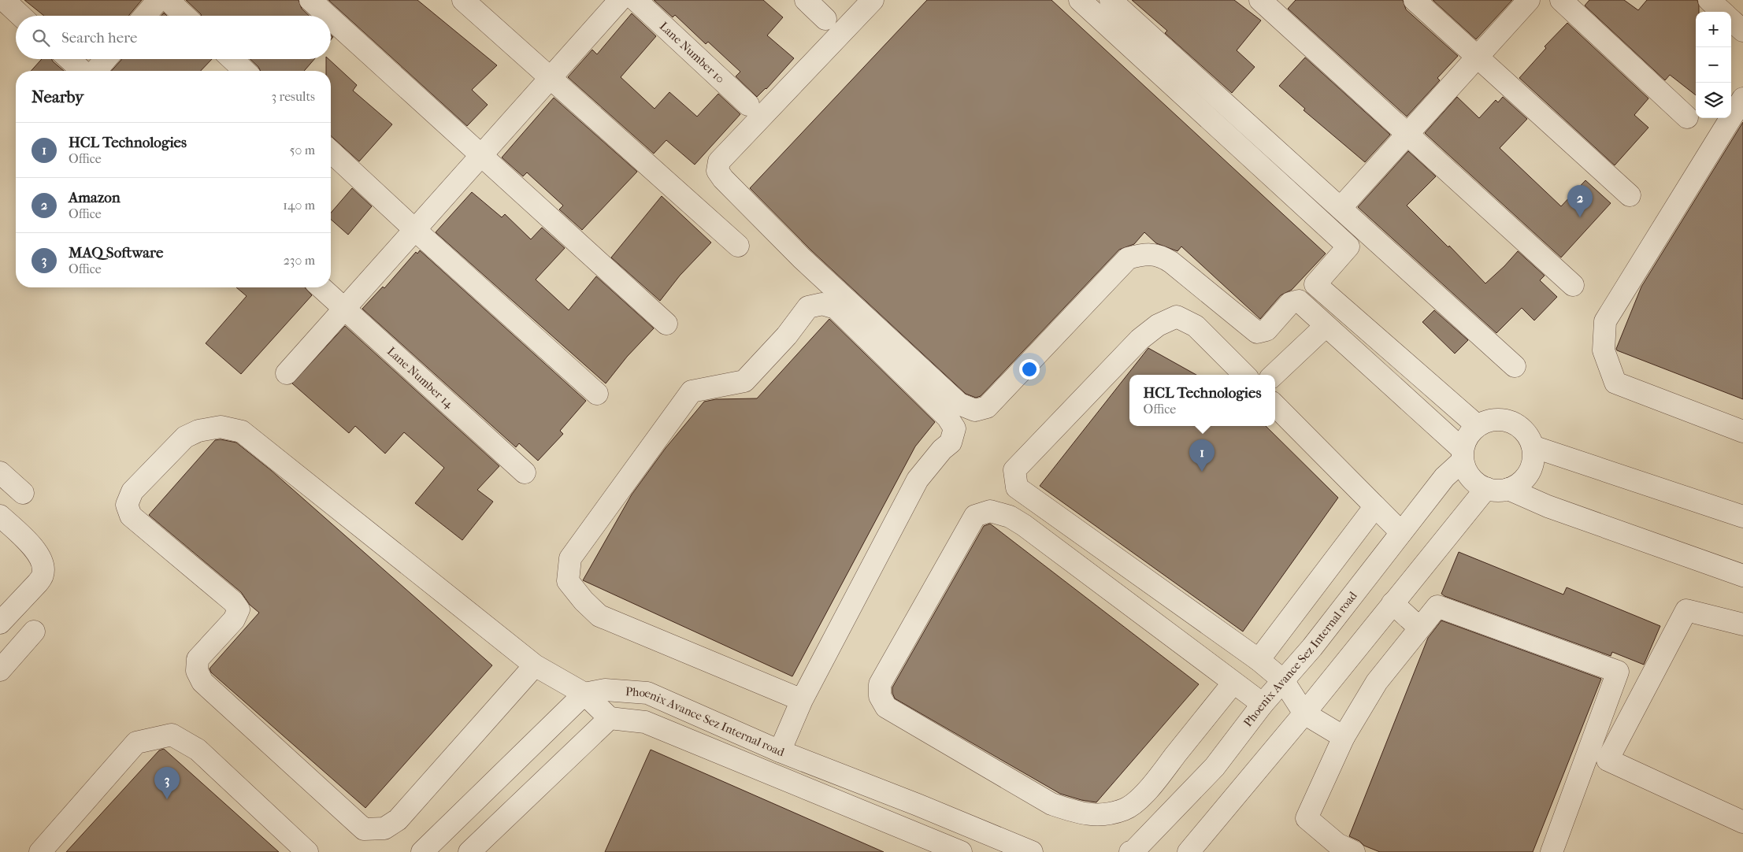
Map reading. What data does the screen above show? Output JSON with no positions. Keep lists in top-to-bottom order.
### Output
{
  "streets": {
    "street": ["Lane Number 10", "Lane Number 14", "Phoenix Avance Sez Internal road"]
  },
  "page": {
    "map_buttons": ["+", "−"],
    "search": "Search here",
    "heading": ["Nearby", "3 results"],
    "list": [
      {
        "mark": "1",
        "name": "HCL Technologies",
        "note": "Office",
        "value": "50 m"
      },
      {
        "mark": "2",
        "name": "Amazon",
        "note": "Office",
        "value": "140 m"
      },
      {
        "mark": "3",
        "name": "MAQ Software",
        "note": "Office",
        "value": "230 m"
      }
    ],
    "pins": ["2", "1", "3"],
    "popup": ["HCL Technologies", "Office"]
  }
}
